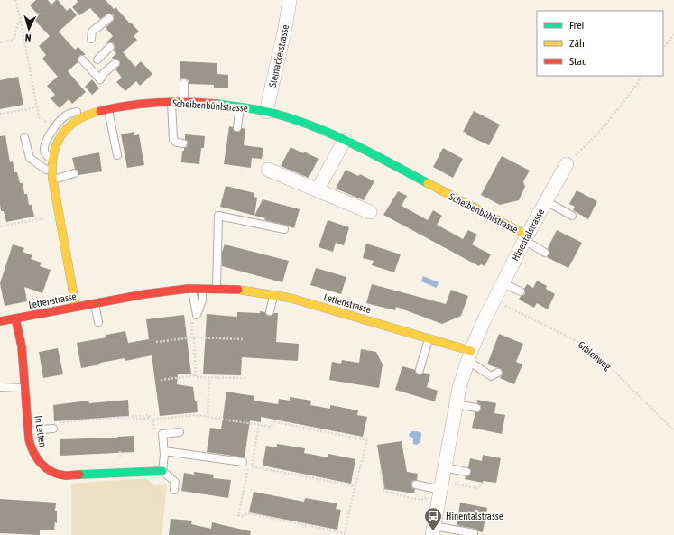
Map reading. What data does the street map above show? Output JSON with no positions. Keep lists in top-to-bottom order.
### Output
{
  "streets": {
    "street": [
      "Steinackerstrasse",
      "Scheibenbühlstrasse",
      "Hinentalstrasse",
      "Lettenstrasse",
      "In Letten"
    ],
    "path": ["Giblenweg"]
  },
  "crossings": [
    ["Steinackerstrasse", "Scheibenbühlstrasse"],
    ["Scheibenbühlstrasse", "Hinentalstrasse"],
    ["Scheibenbühlstrasse", "Lettenstrasse"],
    ["Hinentalstrasse", "Lettenstrasse"],
    ["Lettenstrasse", "In Letten"]
  ],
  "places": {
    "bus stop": ["Hinentalstrasse"]
  },
  "legend": ["Frei", "Zäh", "Stau"],
  "north": "bottom"
}
